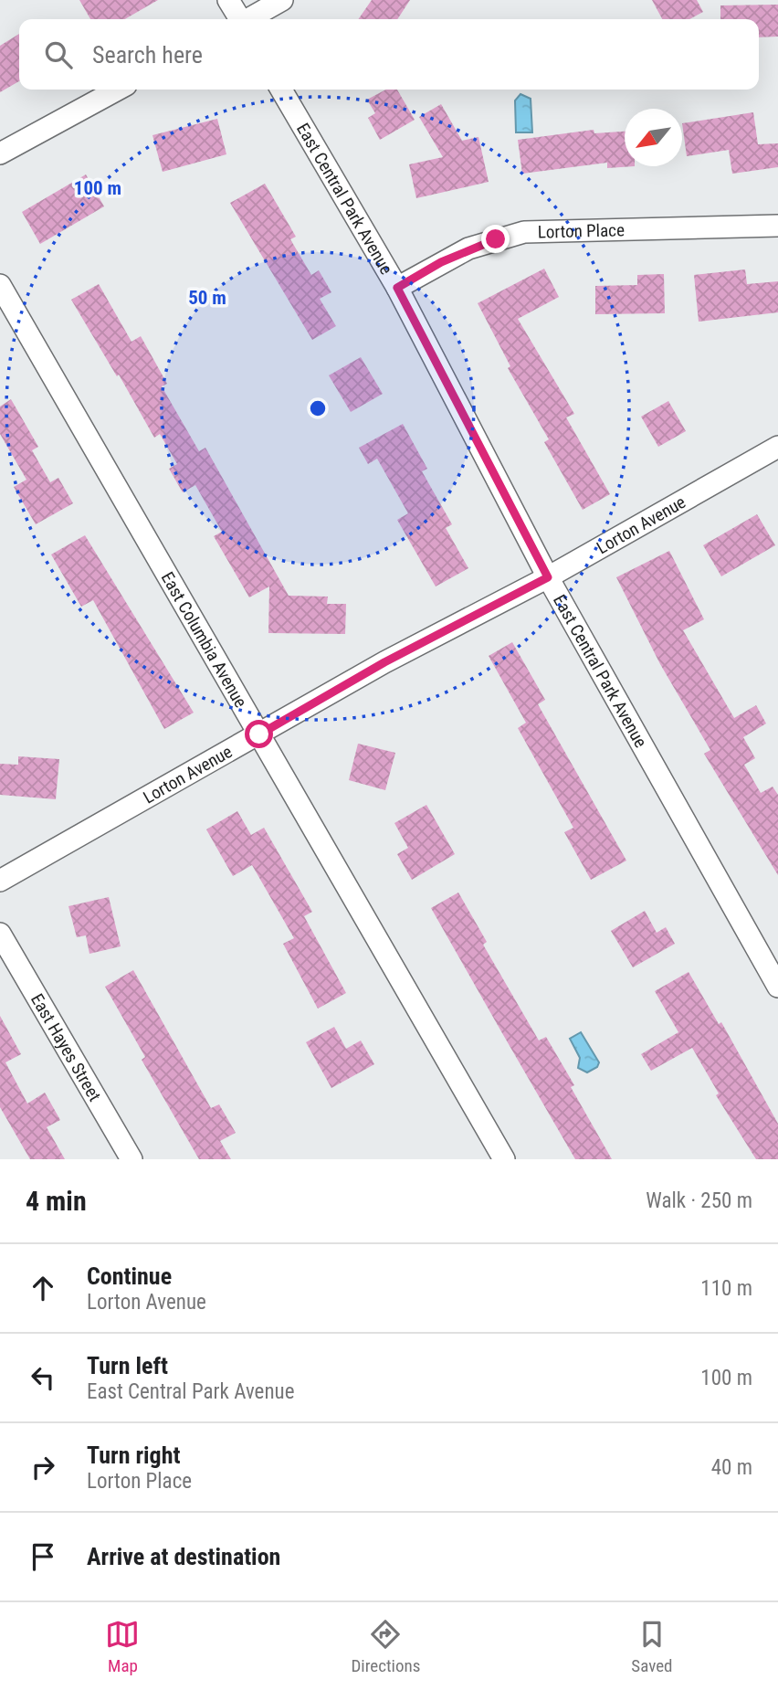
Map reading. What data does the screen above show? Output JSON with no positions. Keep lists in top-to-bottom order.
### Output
{
  "streets": {
    "street": [
      "East Central Park Avenue",
      "Lorton Place",
      "Lorton Avenue",
      "East Columbia Avenue",
      "East Hayes Street"
    ]
  },
  "crossings": [
    ["East Central Park Avenue", "Lorton Place"],
    ["East Central Park Avenue", "Lorton Avenue"],
    ["Lorton Avenue", "East Columbia Avenue"]
  ],
  "north": "bottom left",
  "page": {
    "search": "Search here",
    "heading": ["4 min", "Walk · 250 m"],
    "list": [
      ["Continue", "Lorton Avenue", "110 m"],
      ["Turn left", "East Central Park Avenue", "100 m"],
      ["Turn right", "Lorton Place", "40 m"],
      "Arrive at destination"
    ],
    "nav": ["Map", "Directions", "Saved"]
  },
  "rings": ["100 m", "50 m"]
}
